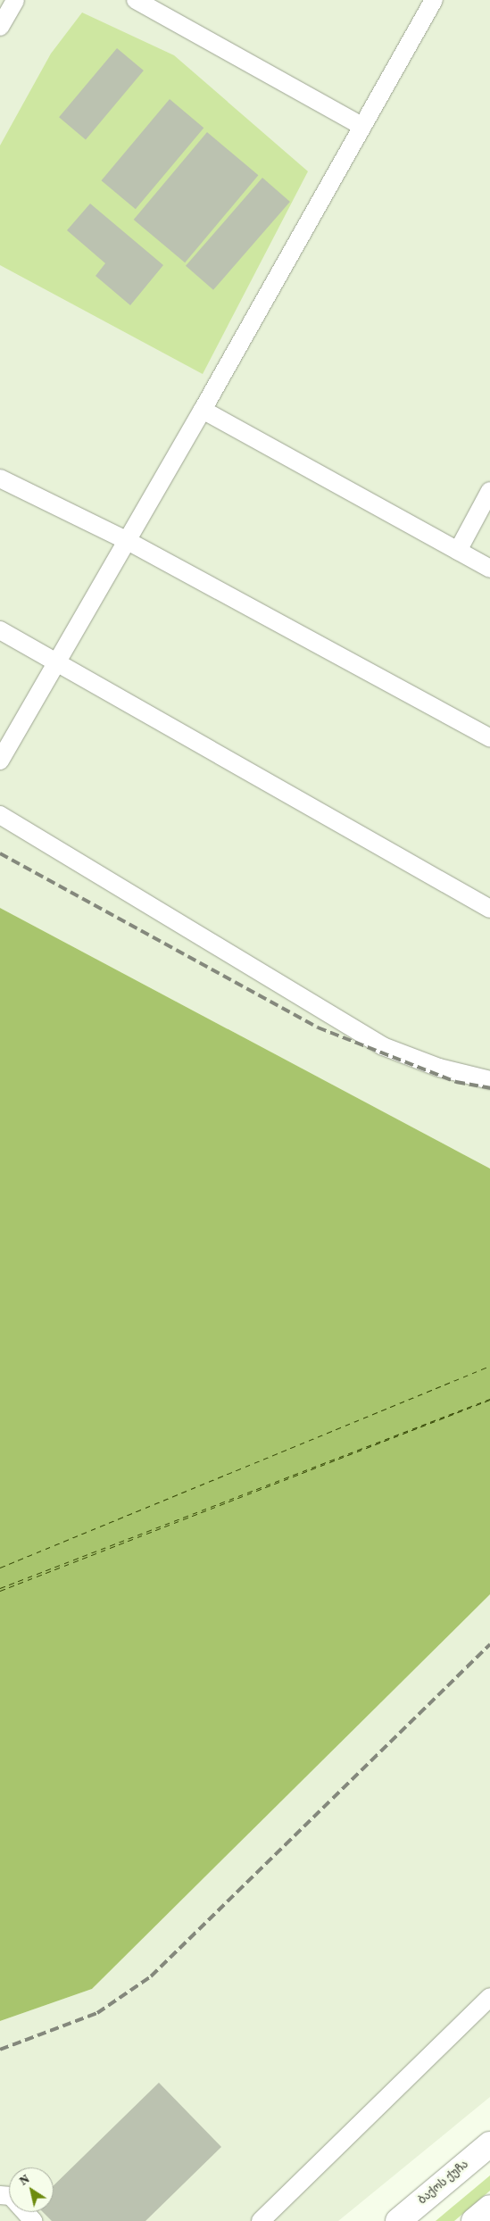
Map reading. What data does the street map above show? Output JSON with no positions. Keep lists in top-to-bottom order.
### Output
{
  "streets": {
    "main road": ["ბაქოს ქუჩა"]
  },
  "north": "top left"
}
